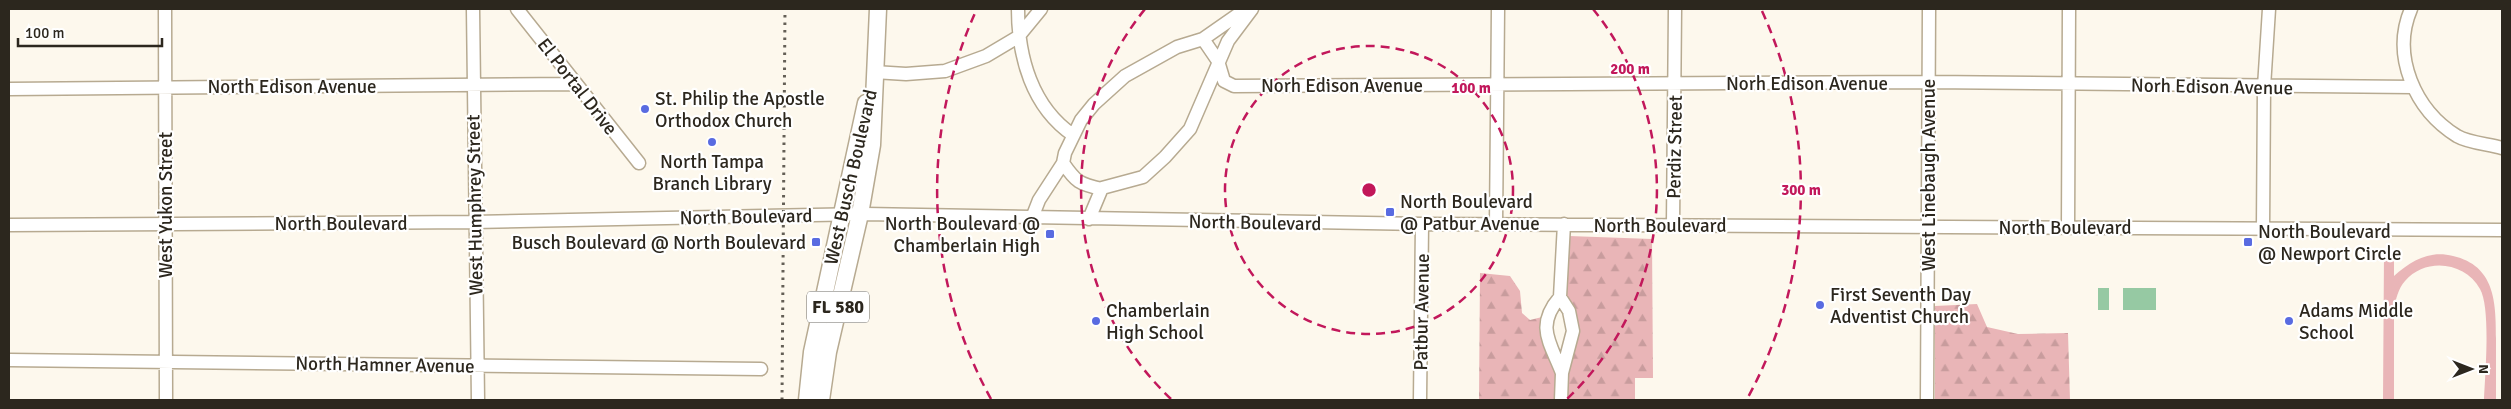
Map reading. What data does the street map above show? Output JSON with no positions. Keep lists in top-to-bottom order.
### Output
{
  "streets": {
    "main road": ["West Busch Boulevard", "FL 580"],
    "street": [
      "Norh Edison Avenue",
      "North Edison Avenue",
      "El Portal Drive",
      "Perdiz Street",
      "West Linebaugh Avenue",
      "West Yukon Street",
      "West Humphrey Street",
      "North Boulevard",
      "Patbur Avenue",
      "North Hamner Avenue"
    ]
  },
  "crossings": [
    ["Norh Edison Avenue", "Perdiz Street"],
    ["Norh Edison Avenue", "West Linebaugh Avenue"],
    ["North Edison Avenue", "El Portal Drive"],
    ["North Edison Avenue", "West Yukon Street"],
    ["North Edison Avenue", "West Humphrey Street"],
    ["Perdiz Street", "North Boulevard"],
    ["West Linebaugh Avenue", "North Boulevard"],
    ["West Busch Boulevard", "North Boulevard"],
    ["West Yukon Street", "North Boulevard"],
    ["West Yukon Street", "North Hamner Avenue"],
    ["West Humphrey Street", "North Boulevard"],
    ["West Humphrey Street", "North Hamner Avenue"],
    ["North Boulevard", "Patbur Avenue"]
  ],
  "places": {
    "other": [
      "St. Philip the Apostle Orthodox Church",
      "North Tampa Branch Library",
      "First Seventh Day Adventist Church",
      "Chamberlain High School",
      "Adams Middle School"
    ],
    "transit": [
      "North Boulevard @ Patbur Avenue",
      "North Boulevard @ Chamberlain High",
      "Busch Boulevard @ North Boulevard",
      "North Boulevard @ Newport Circle"
    ]
  },
  "scale_bar": "100 m",
  "north": "right",
  "rings": ["200 m", "100 m", "300 m"]
}
